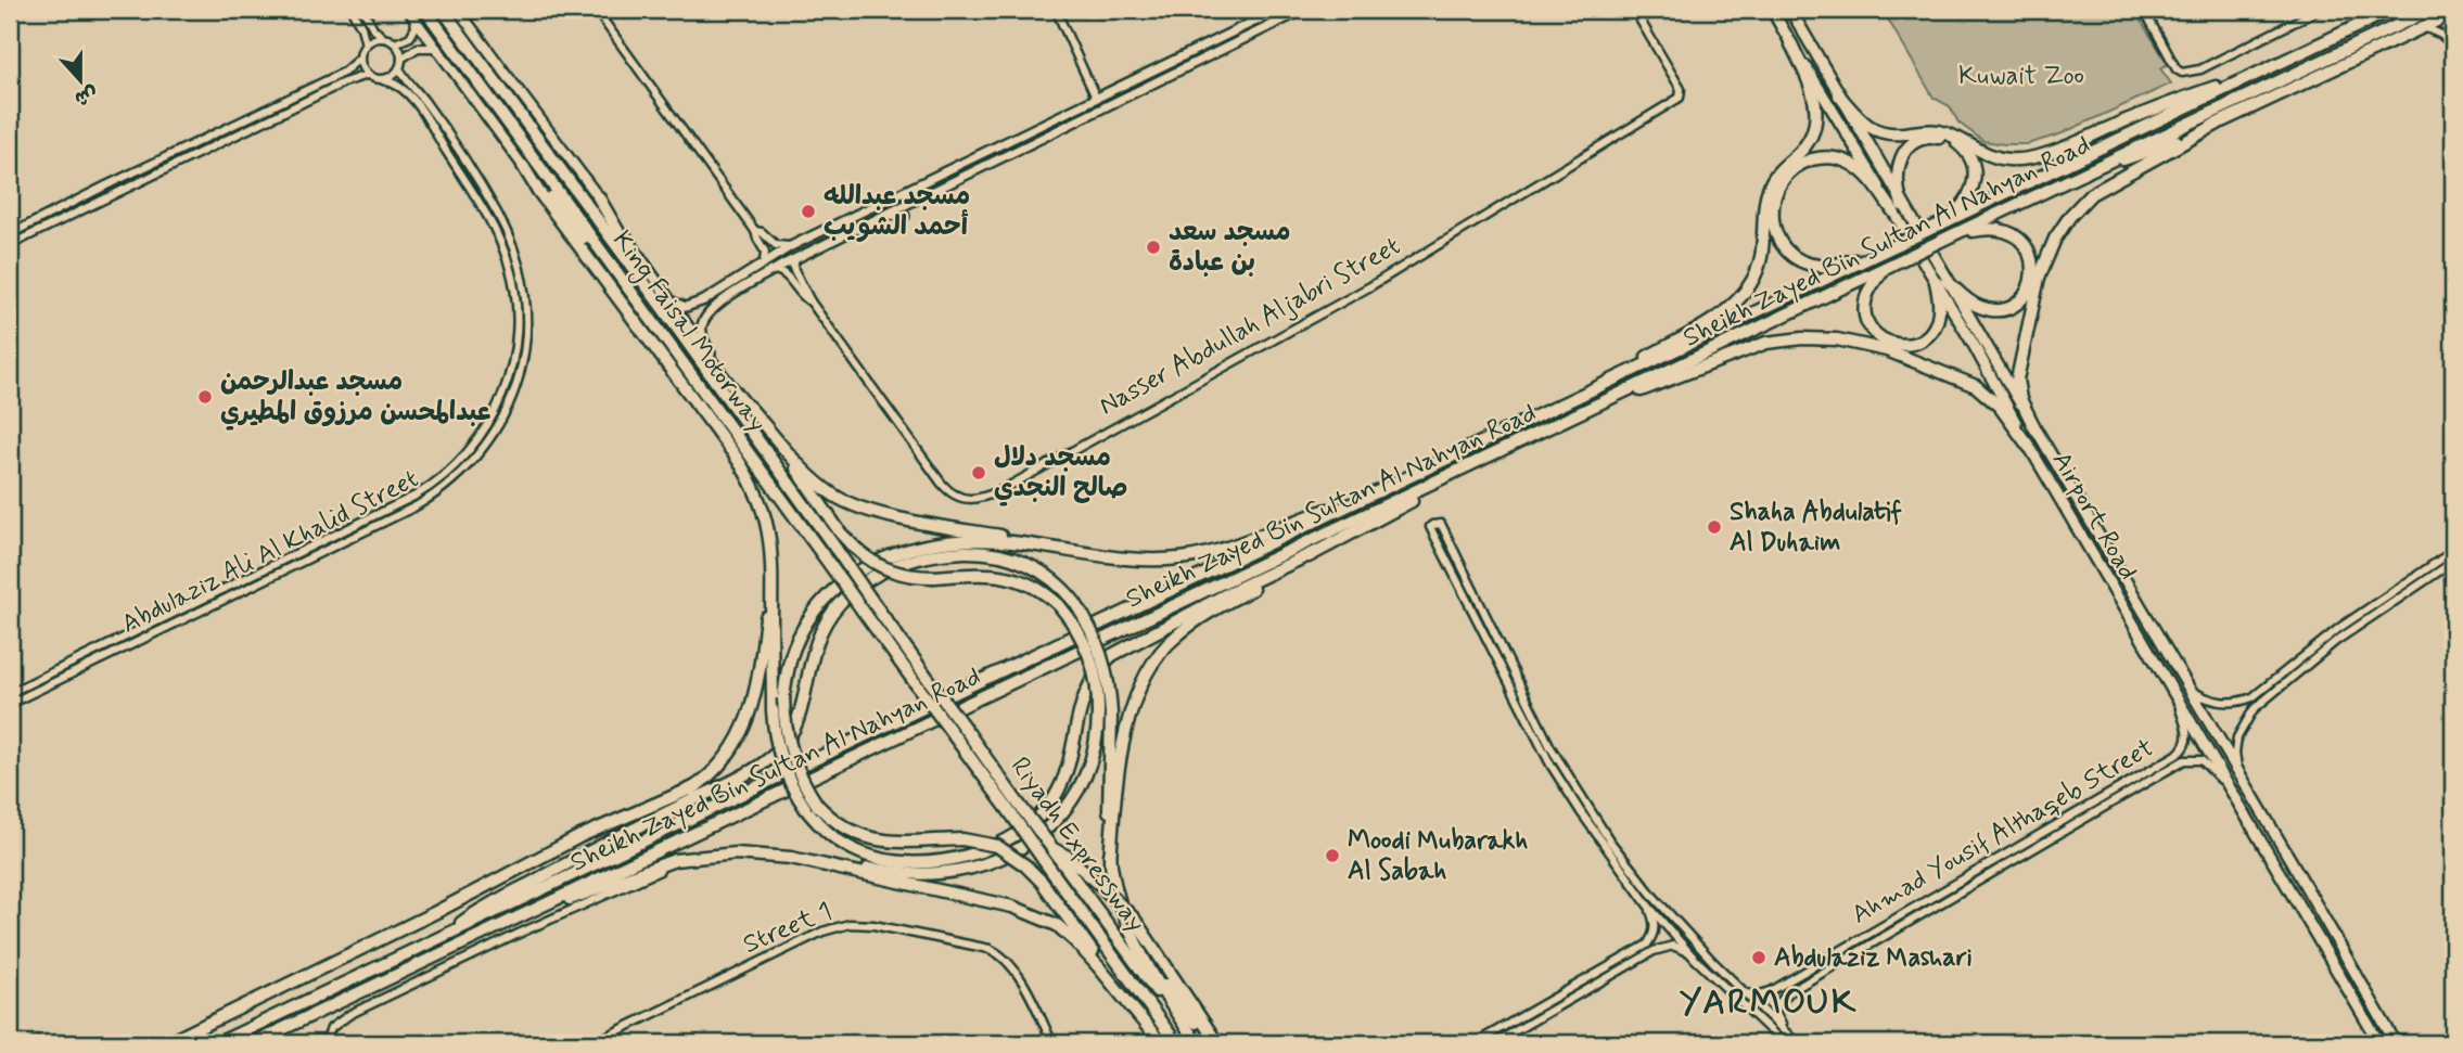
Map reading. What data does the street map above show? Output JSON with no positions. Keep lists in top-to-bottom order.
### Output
{
  "streets": {
    "highway": [
      "Sheikh Zayed Bin Sultan Al Nahyan Road",
      "King Faisal Motorway",
      "Airport Road",
      "Riyadh Expressway"
    ],
    "street": [
      "Nasser Abdullah Aljabri Street",
      "Abdulaziz Ali Al Khalid Street",
      "Ahmad Yousif Althaqeb Street",
      "Street 1"
    ]
  },
  "crossings": [
    ["King Faisal Motorway", "Riyadh Expressway"],
    ["Airport Road", "Ahmad Yousif Althaqeb Street"]
  ],
  "districts": ["YARMOUK"],
  "parks": ["Kuwait Zoo"],
  "places": [
    "مسجد عبدالله أحمد الشويب",
    "مسجد سعد بن عبادة",
    "مسجد عبدالرحمن عبدالمحسن مرزوق المطيري",
    "مسجد دلال صالح النجدي",
    "Shaha Abdulatif Al Duhaim",
    "Moodi Mubarakh Al Sabah",
    "Abdulaziz Mashari"
  ],
  "north": "bottom"
}
